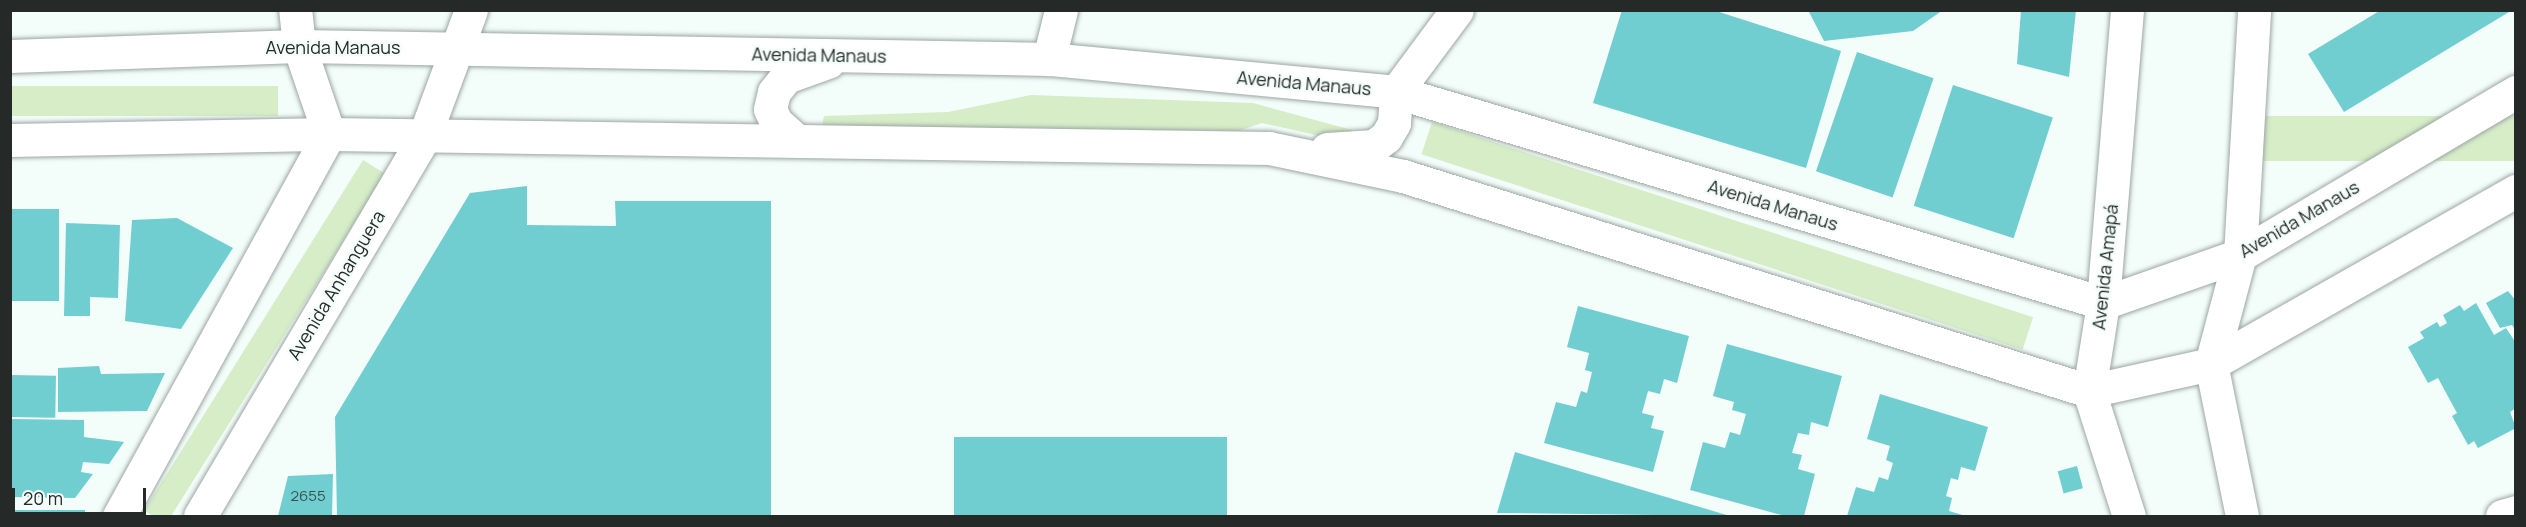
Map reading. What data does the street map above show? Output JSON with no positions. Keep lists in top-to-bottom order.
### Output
{
  "streets": {
    "street": ["Avenida Manaus", "Avenida Amapá", "Avenida Anhanguera"]
  },
  "crossings": [
    ["Avenida Manaus", "Avenida Amapá"],
    ["Avenida Manaus", "Avenida Anhanguera"]
  ],
  "house_numbers": ["2655"],
  "scale_bar": "20 m"
}
